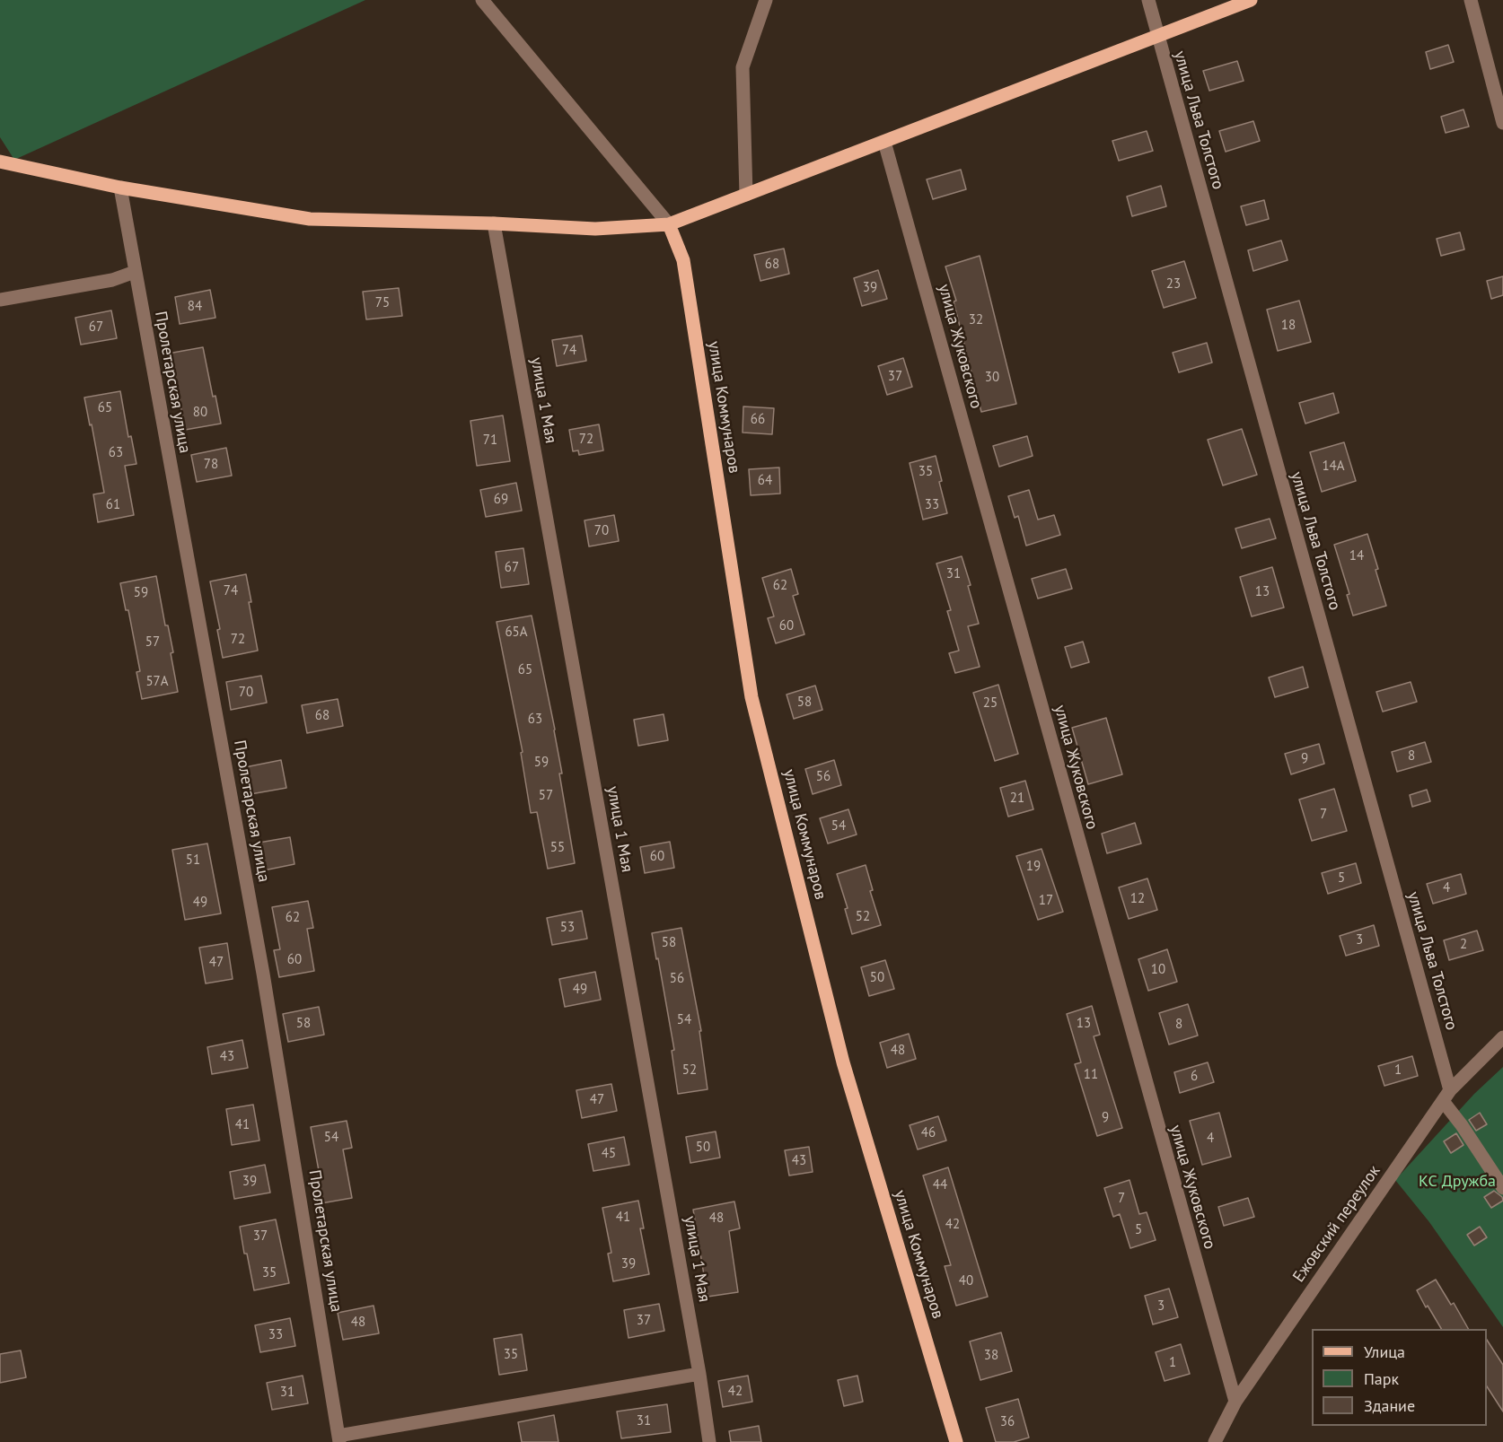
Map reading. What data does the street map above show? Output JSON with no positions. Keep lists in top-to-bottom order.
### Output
{
  "streets": {
    "main road": ["улица Коммунаров"],
    "street": [
      "улица Льва Толстого",
      "улица Жуковского",
      "Пролетарская улица",
      "улица 1 Мая",
      "Ежовский переулок"
    ]
  },
  "crossings": [
    ["улица Льва Толстого", "Ежовский переулок"],
    ["улица Жуковского", "Ежовский переулок"]
  ],
  "parks": ["КС Дружба"],
  "house_numbers": [
    "68",
    "23",
    "39",
    "75",
    "84",
    "32",
    "18",
    "67",
    "74",
    "37",
    "30",
    "65",
    "80",
    "66",
    "72",
    "71",
    "63",
    "78",
    "14А",
    "35",
    "64",
    "69",
    "61",
    "33",
    "70",
    "14",
    "67",
    "31",
    "62",
    "74",
    "13",
    "59",
    "60",
    "65А",
    "72",
    "57",
    "65",
    "57А",
    "70",
    "58",
    "25",
    "68",
    "63",
    "8",
    "9",
    "59",
    "56",
    "57",
    "21",
    "7",
    "54",
    "55",
    "60",
    "51",
    "19",
    "5",
    "4",
    "12",
    "17",
    "49",
    "52",
    "62",
    "53",
    "3",
    "58",
    "2",
    "60",
    "47",
    "10",
    "50",
    "56",
    "49",
    "54",
    "58",
    "13",
    "8",
    "48",
    "43",
    "52",
    "1",
    "11",
    "6",
    "47",
    "9",
    "41",
    "46",
    "54",
    "4",
    "50",
    "45",
    "43",
    "39",
    "44",
    "7",
    "41",
    "48",
    "42",
    "5",
    "37",
    "39",
    "35",
    "40",
    "3",
    "37",
    "48",
    "33",
    "35",
    "38",
    "1",
    "42",
    "31",
    "31",
    "36"
  ],
  "legend": ["Улица", "Парк", "Здание"]
}
